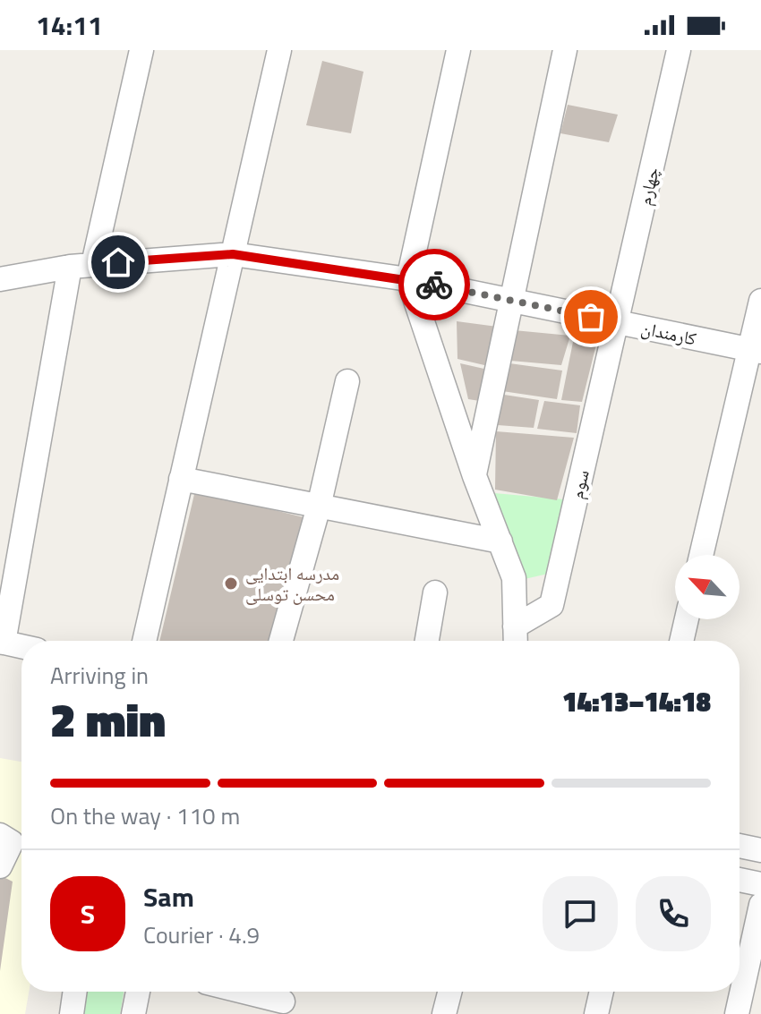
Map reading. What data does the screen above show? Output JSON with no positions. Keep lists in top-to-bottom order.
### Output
{
  "streets": {
    "street": ["چهارم", "کارمندان", "سوم"]
  },
  "crossings": [
    ["چهارم", "کارمندان"],
    ["چهارم", "سوم"],
    ["کارمندان", "سوم"]
  ],
  "places": ["مدرسه ابتدایی محسن توسلی"],
  "north": "top left",
  "page": {
    "status": "14:11",
    "heading": ["2 min", "Arriving in", "14:13–14:18"],
    "panel": ["Sam", "Courier · 4.9"],
    "bar": "On the way · 110 m",
    "round": "S"
  }
}
